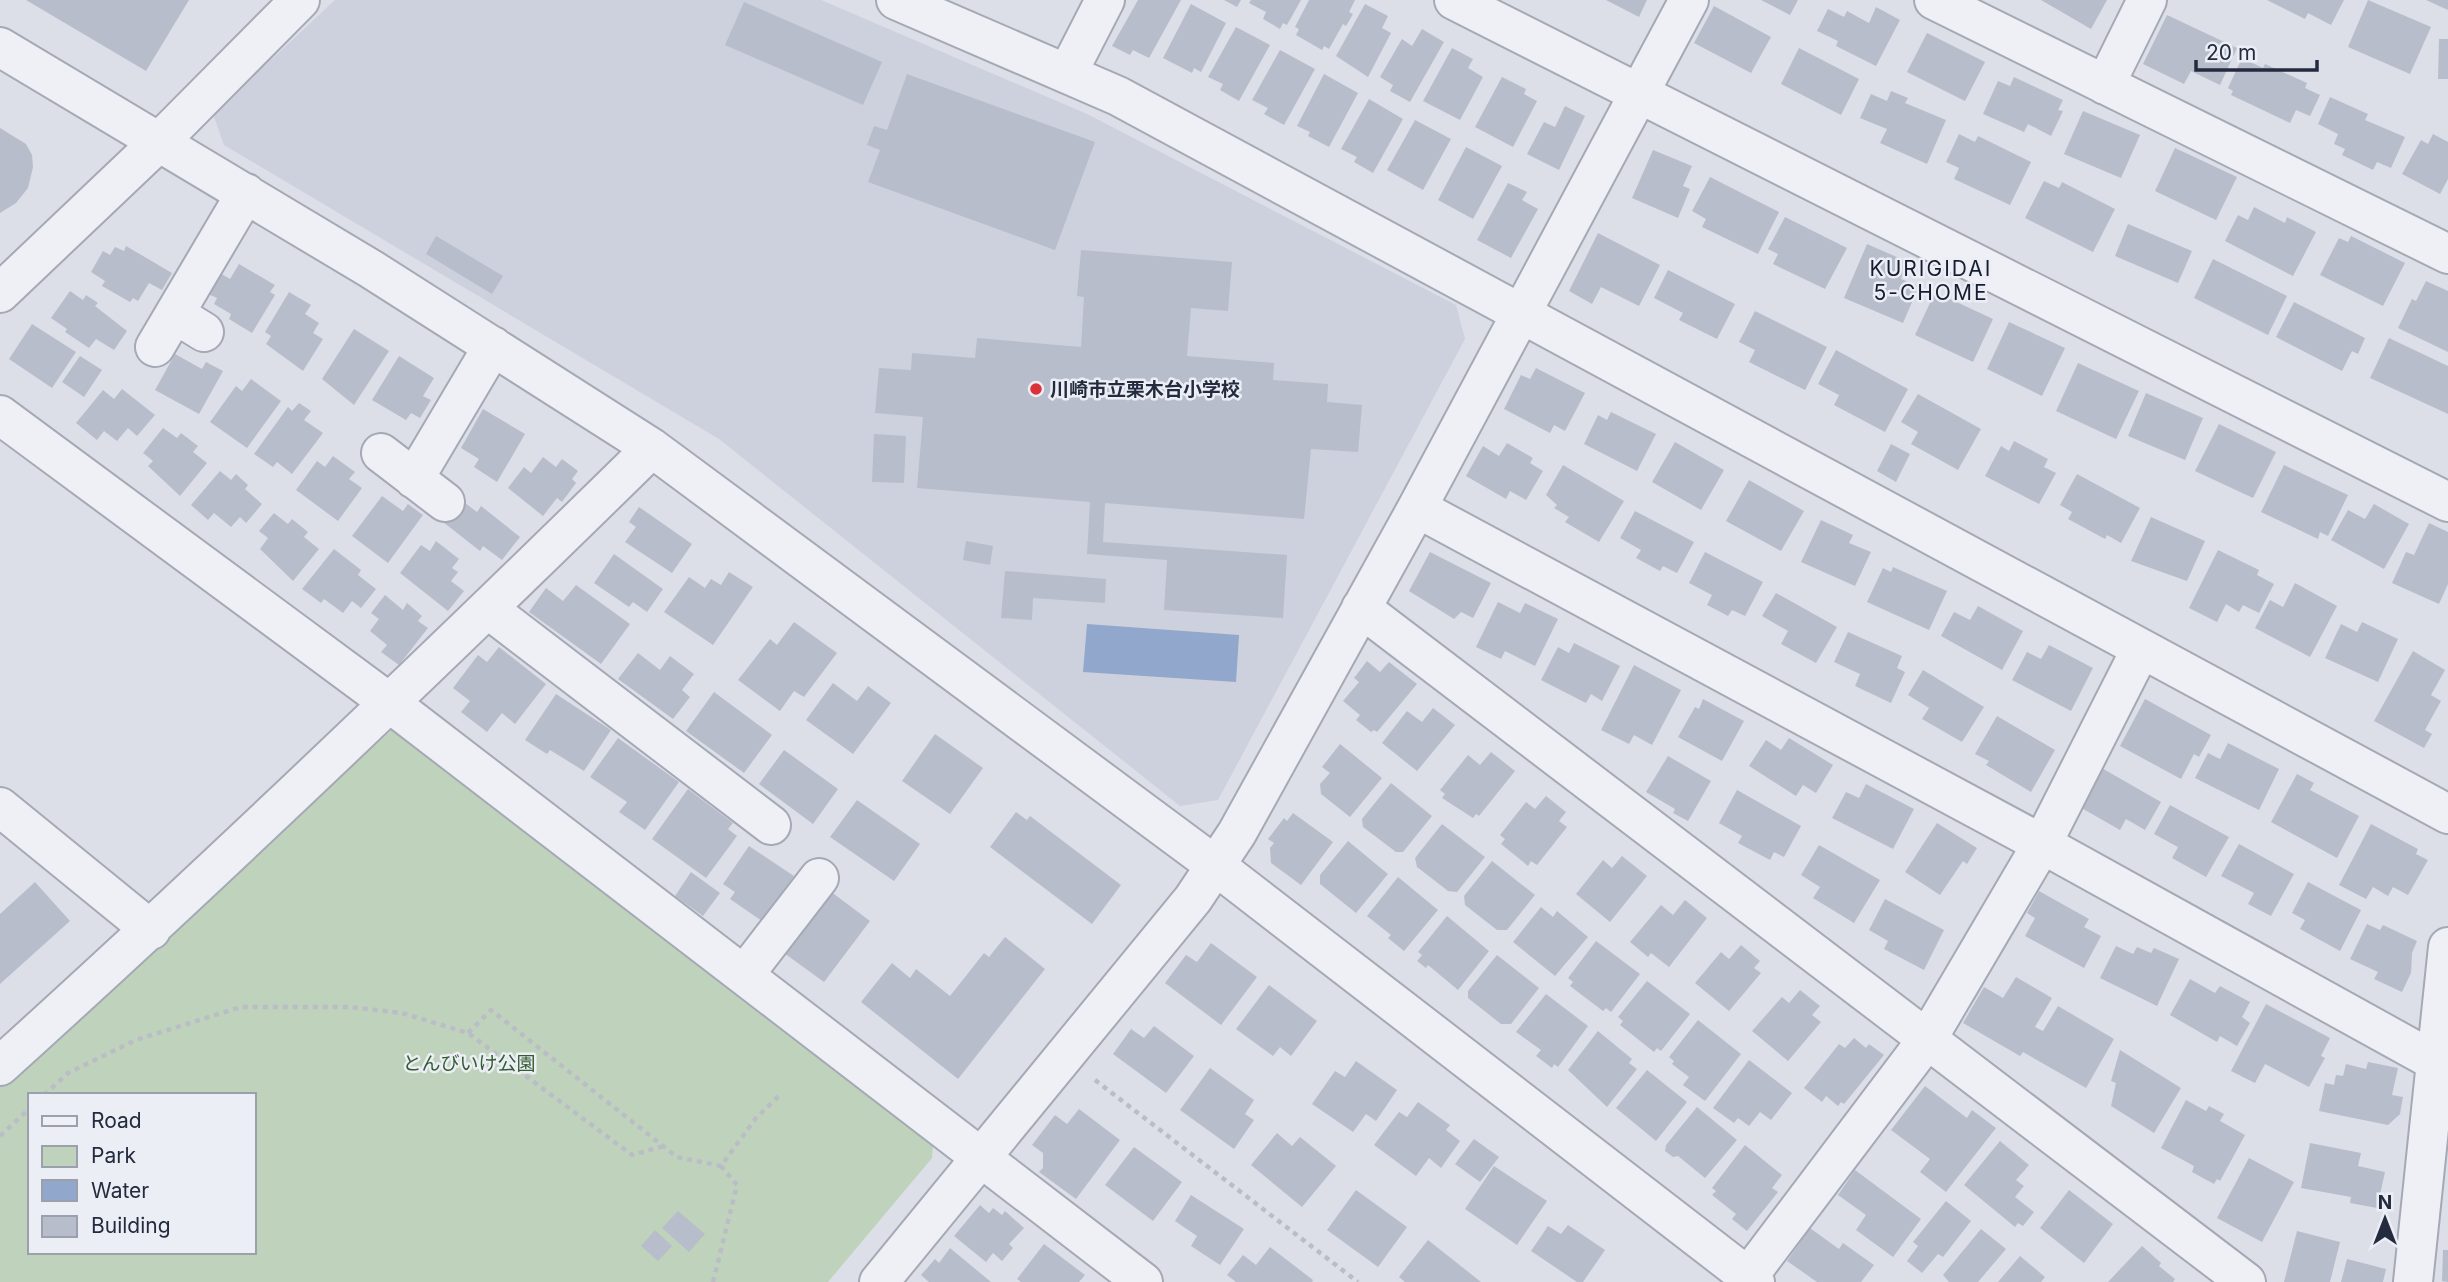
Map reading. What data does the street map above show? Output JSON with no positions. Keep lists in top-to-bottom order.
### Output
{
  "districts": ["KURIGIDAI 5-CHOME"],
  "parks": ["とんびいけ公園"],
  "places": ["川崎市立栗木台小学校"],
  "legend": [
    "Road",
    "Park",
    "Water",
    "Building"
  ],
  "scale_bar": "20 m",
  "north": "top"
}
